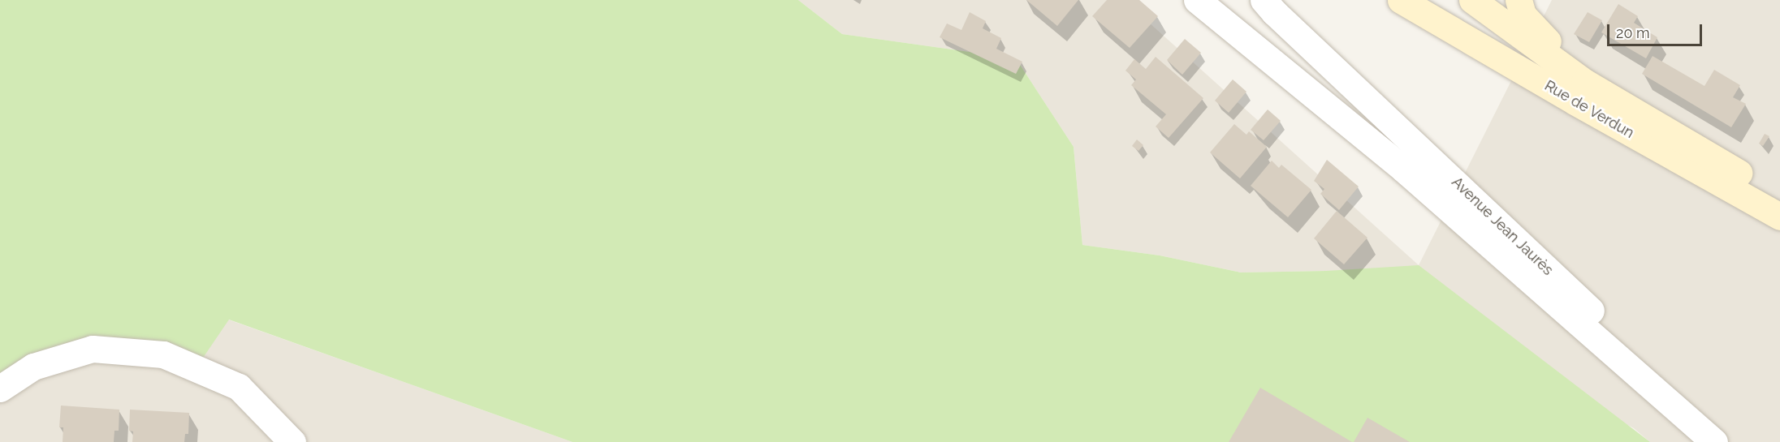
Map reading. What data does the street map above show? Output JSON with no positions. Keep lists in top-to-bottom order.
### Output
{
  "streets": {
    "main road": ["Rue de Verdun"],
    "street": ["Avenue Jean Jaurès"]
  },
  "scale_bar": "20 m"
}
